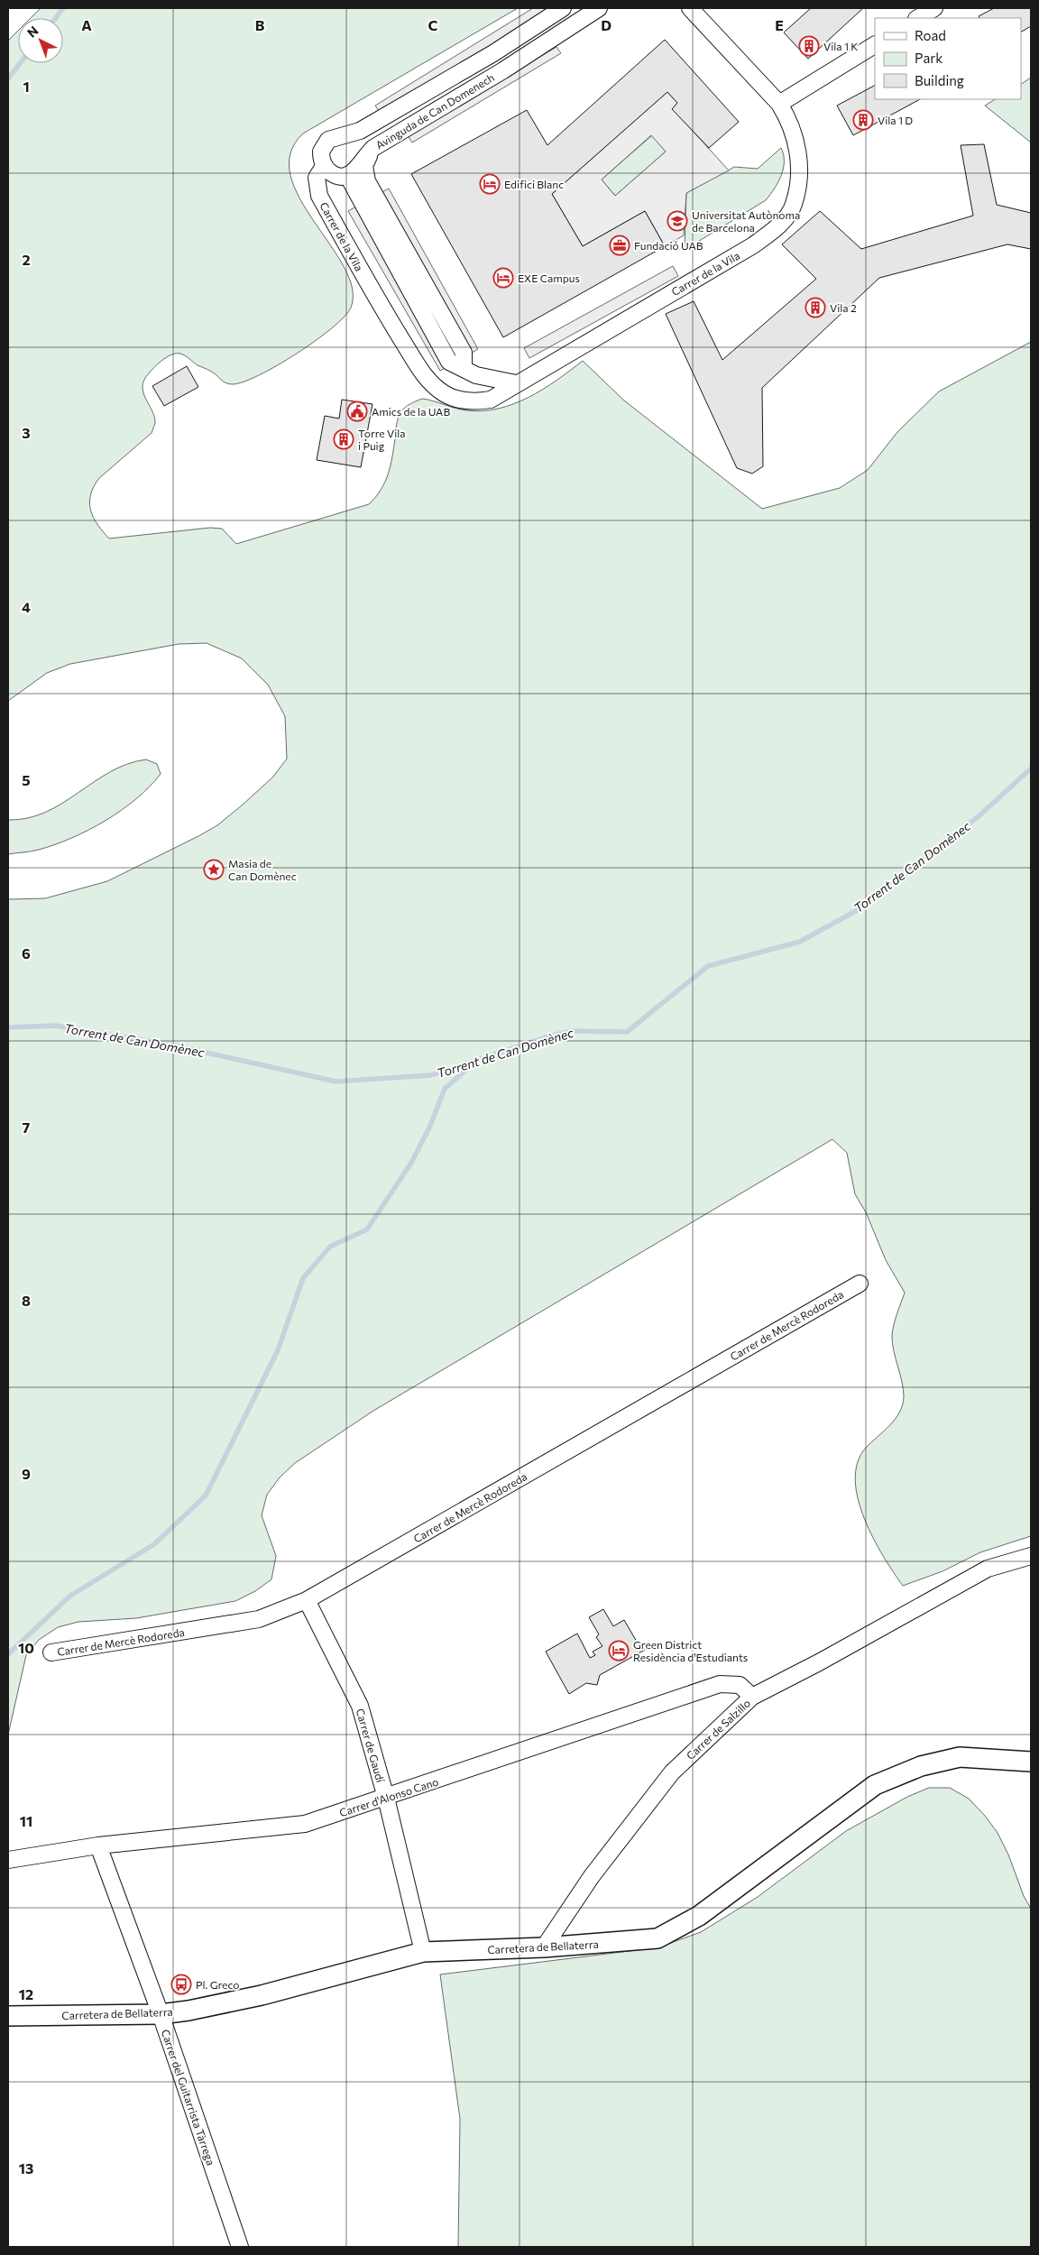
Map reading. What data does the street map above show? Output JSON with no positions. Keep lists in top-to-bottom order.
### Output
{
  "streets": {
    "street": [
      "Avinguda de Can Domenech",
      "Carrer de la Vila",
      "Carrer de Mercè Rodoreda",
      "Carrer de Salzillo",
      "Carrer de Gaudí",
      "Carrer d'Alonso Cano",
      "Carretera de Bellaterra",
      "Carrer del Guitarrista Tàrrega"
    ]
  },
  "crossings": [
    ["Avinguda de Can Domenech", "Carrer de la Vila"],
    ["Carrer de Mercè Rodoreda", "Carrer de Gaudí"],
    ["Carrer de Salzillo", "Carrer d'Alonso Cano"],
    ["Carrer de Salzillo", "Carretera de Bellaterra"],
    ["Carrer de Gaudí", "Carrer d'Alonso Cano"],
    ["Carrer de Gaudí", "Carretera de Bellaterra"],
    ["Carrer d'Alonso Cano", "Carrer del Guitarrista Tàrrega"],
    ["Carretera de Bellaterra", "Carrer del Guitarrista Tàrrega"]
  ],
  "water": ["Torrent de Can Domènec"],
  "places": {
    "building": [
      "Vila 1 K",
      "Vila 1 D",
      "Vila 2",
      "Torre Vila i Puig"
    ],
    "hotel": ["Edifici Blanc", "EXE Campus", "Green District Residència d'Estudiants"],
    "school or university": ["Universitat Autònoma de Barcelona"],
    "office": ["Fundació UAB"],
    "public building": ["Amics de la UAB"],
    "place": ["Masia de Can Domènec"],
    "bus stop": ["Pl. Greco"]
  },
  "legend": ["Road", "Park", "Building"],
  "north": "top left",
  "grid": {
    "columns": [
      "A",
      "B",
      "C",
      "D",
      "E"
    ],
    "rows": [
      "1",
      "2",
      "3",
      "4",
      "5",
      "6",
      "7",
      "8",
      "9",
      "10",
      "11",
      "12",
      "13"
    ]
  }
}
